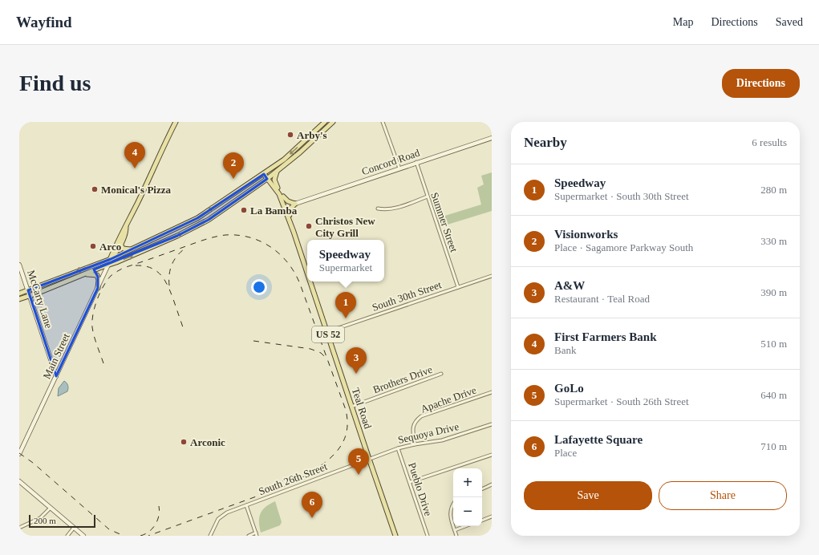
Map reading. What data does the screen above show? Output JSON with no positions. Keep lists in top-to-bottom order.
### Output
{
  "streets": {
    "main road": [
      "Concord Road",
      "McCarty Lane",
      "US 52",
      "Main Street",
      "Teal Road"
    ],
    "street": [
      "Summer Street",
      "South 30th Street",
      "Brothers Drive",
      "Apache Drive",
      "Sequoya Drive",
      "South 26th Street",
      "Pueblo Drive"
    ]
  },
  "crossings": [
    ["Concord Road", "Summer Street"],
    ["Summer Street", "South 30th Street"],
    ["South 30th Street", "Teal Road"],
    ["McCarty Lane", "Main Street"],
    ["US 52", "Teal Road"],
    ["Brothers Drive", "Teal Road"],
    ["Apache Drive", "Sequoya Drive"],
    ["Teal Road", "Sequoya Drive"],
    ["Teal Road", "South 26th Street"],
    ["Sequoya Drive", "South 26th Street"],
    ["Sequoya Drive", "Pueblo Drive"]
  ],
  "places": [
    "Arby's",
    "Monical's Pizza",
    "La Bamba",
    "Christos New City Grill",
    "Arco",
    "Arconic"
  ],
  "scale_bar": "200 m",
  "page": {
    "header": "Wayfind",
    "nav": ["Map", "Directions", "Saved"],
    "buttons": [
      "Directions",
      ["Save", "Share"]
    ],
    "title": "Find us",
    "heading": ["Nearby", "6 results"],
    "pins": [
      "4",
      "2",
      "1",
      "3",
      "5",
      "6"
    ],
    "list": [
      {
        "mark": "1",
        "name": "Speedway",
        "note": "Supermarket · South 30th Street",
        "value": "280 m"
      },
      {
        "mark": "2",
        "name": "Visionworks",
        "note": "Place · Sagamore Parkway South",
        "value": "330 m"
      },
      {
        "mark": "3",
        "name": "A&W",
        "note": "Restaurant · Teal Road",
        "value": "390 m"
      },
      {
        "mark": "4",
        "name": "First Farmers Bank",
        "note": "Bank",
        "value": "510 m"
      },
      {
        "mark": "5",
        "name": "GoLo",
        "note": "Supermarket · South 26th Street",
        "value": "640 m"
      },
      {
        "mark": "6",
        "name": "Lafayette Square",
        "note": "Place",
        "value": "710 m"
      }
    ],
    "popup": ["Speedway", "Supermarket"],
    "map_buttons": ["+", "−"],
    "scale": "200 m"
  }
}
